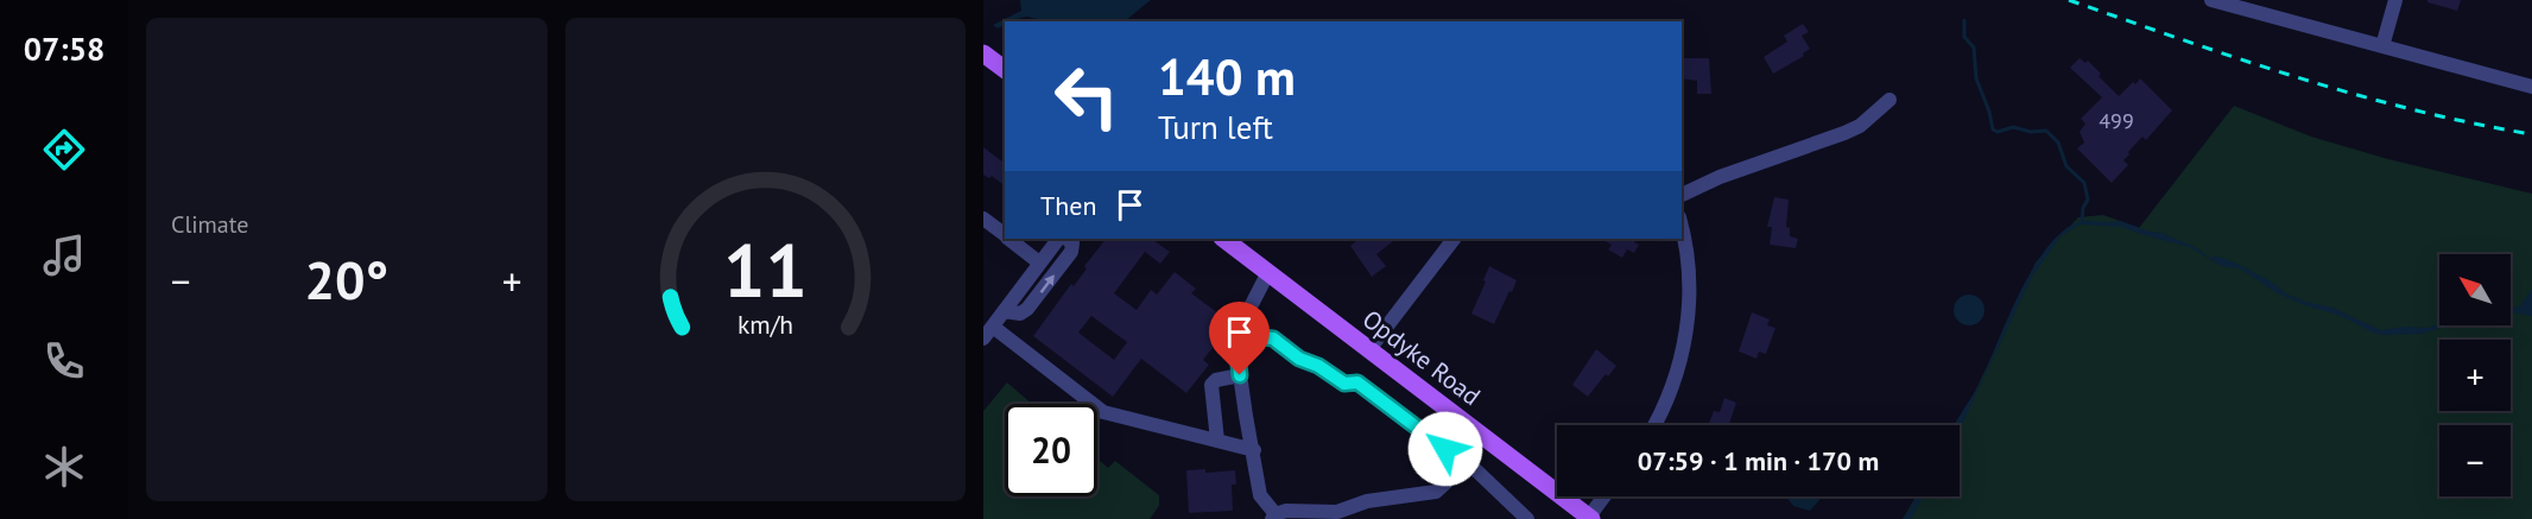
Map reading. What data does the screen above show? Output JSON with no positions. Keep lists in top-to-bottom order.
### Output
{
  "streets": {
    "main road": ["Opdyke Road"]
  },
  "house_numbers": ["499"],
  "north": "top left",
  "page": {
    "tabs": "07:58",
    "tile": "Climate",
    "turn": ["140 m", "Turn left"],
    "then": "Then",
    "heat": ["−", "20°", "+"],
    "map_buttons": ["+", "−"],
    "limit": "20",
    "trip": "07:59 · 1 min · 170 m",
    "gauge": ["11", "km/h"]
  }
}
